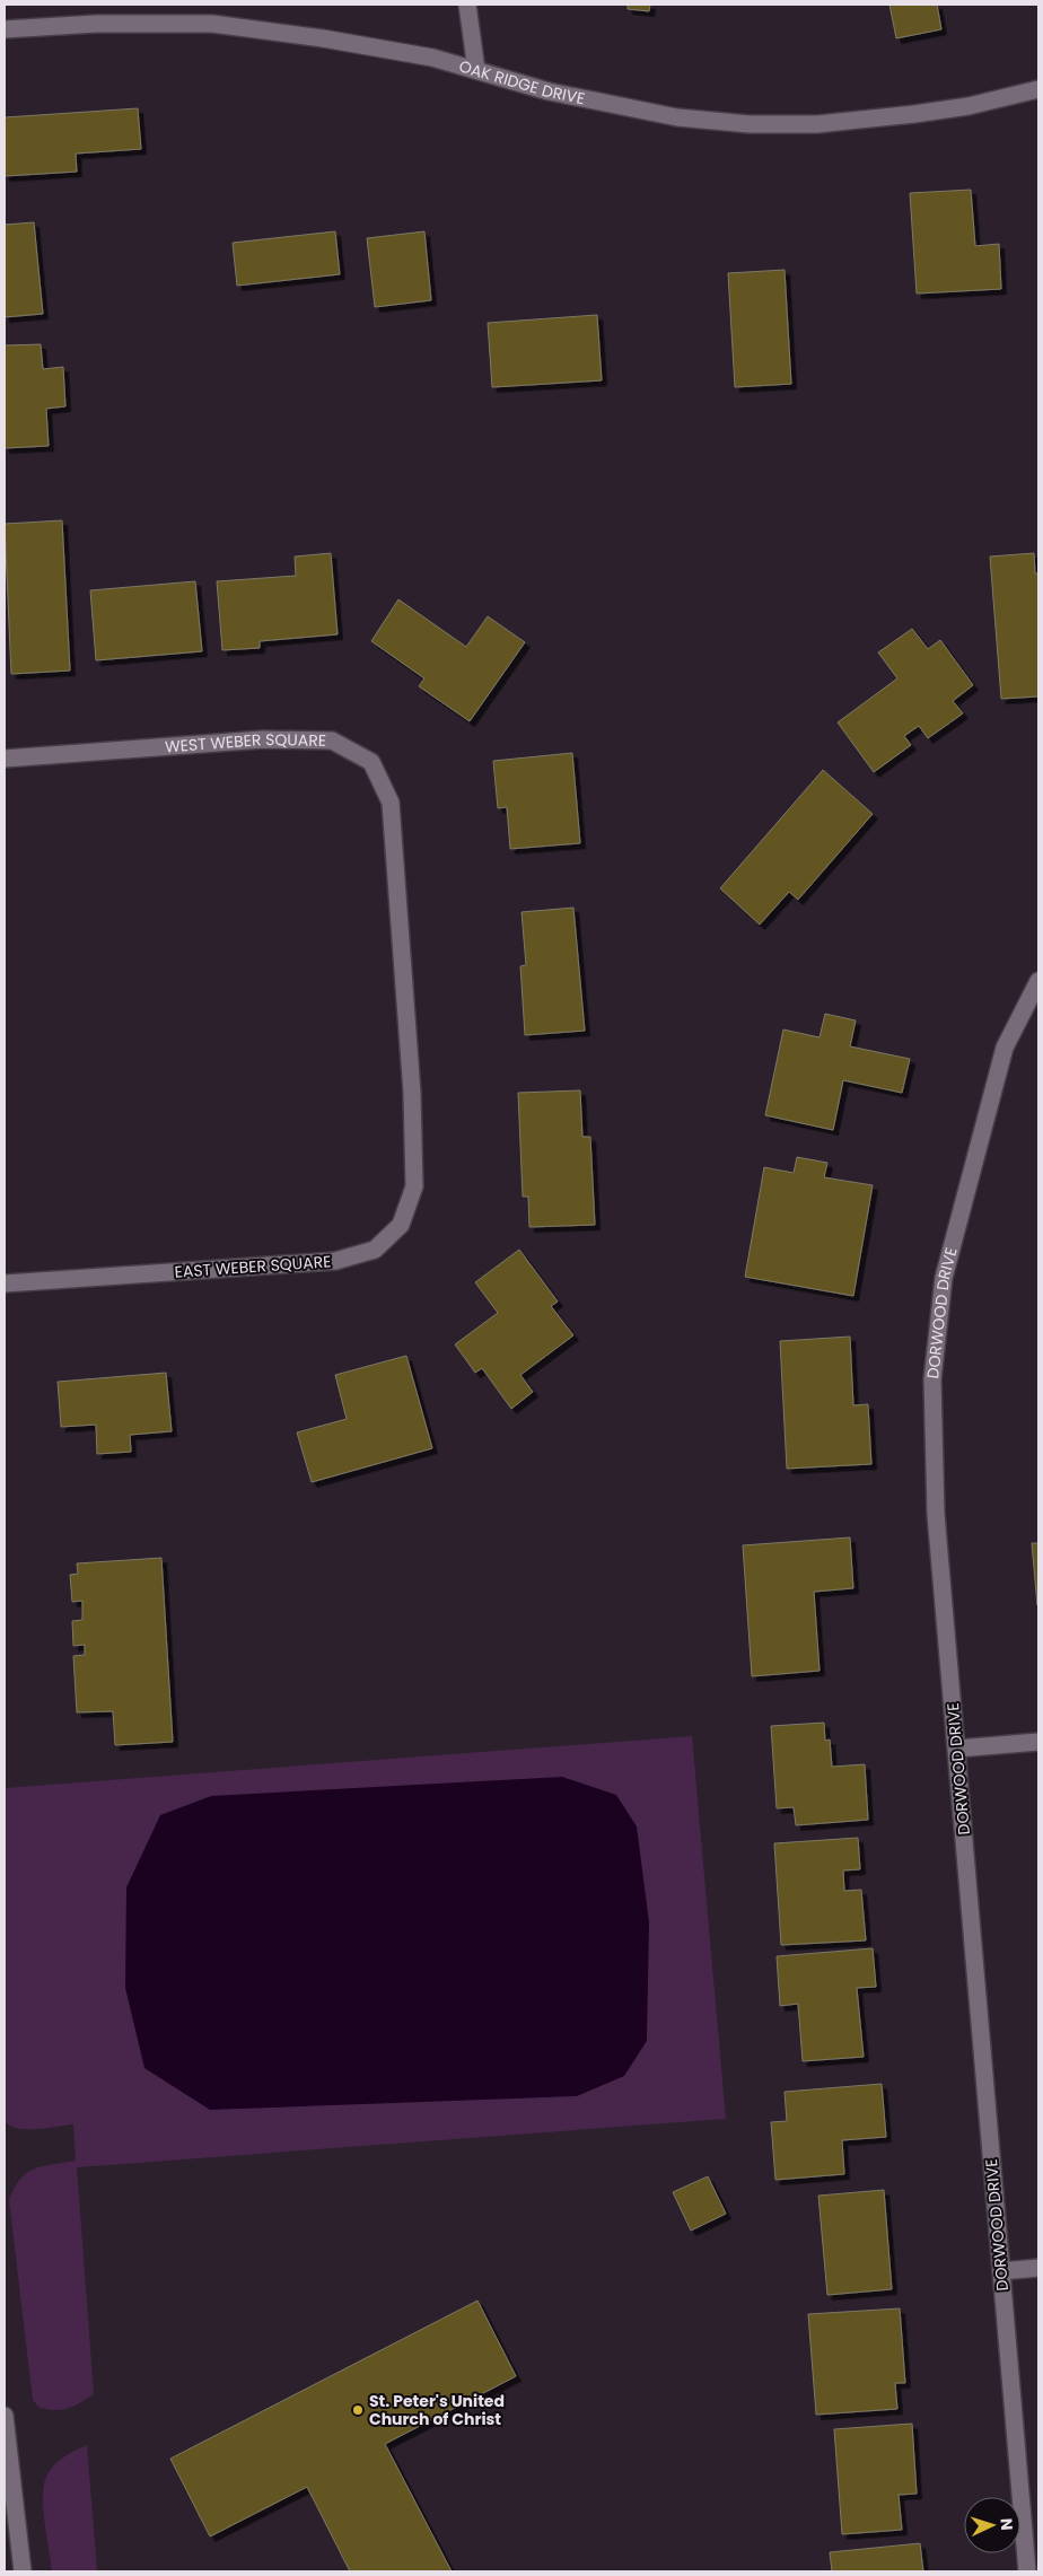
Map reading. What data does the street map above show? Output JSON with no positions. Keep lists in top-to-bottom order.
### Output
{
  "streets": {
    "street": [
      "OAK RIDGE DRIVE",
      "WEST WEBER SQUARE",
      "EAST WEBER SQUARE",
      "DORWOOD DRIVE"
    ]
  },
  "crossings": [
    ["WEST WEBER SQUARE", "EAST WEBER SQUARE"]
  ],
  "places": ["St. Peter's United Church of Christ"],
  "north": "right"
}
